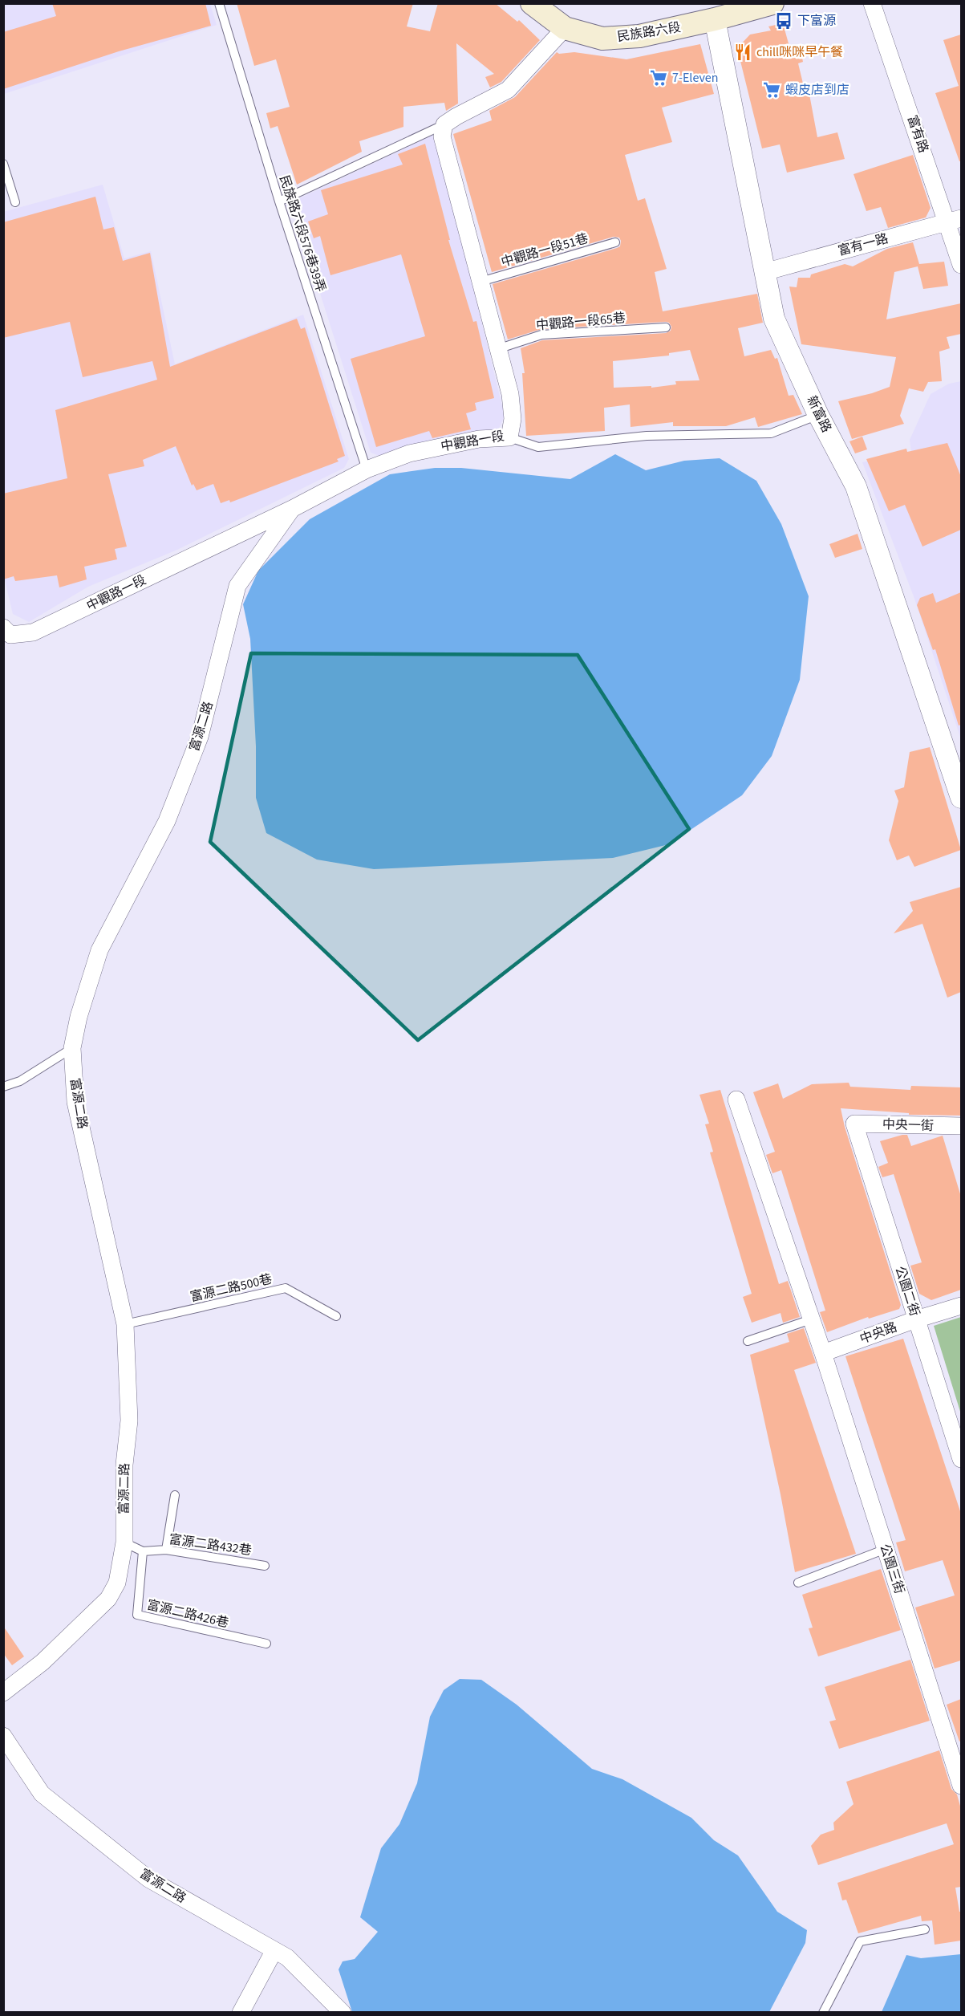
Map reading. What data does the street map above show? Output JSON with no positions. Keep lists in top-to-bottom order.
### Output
{
  "streets": {
    "main road": ["民族路六段"],
    "street": [
      "富有路",
      "富有一路",
      "新富路",
      "中觀路一段",
      "富源二路",
      "中央一街",
      "公園二街",
      "中央路",
      "公園三街"
    ],
    "lane": [
      "民族路六段576巷39弄",
      "中觀路一段51巷",
      "中觀路一段65巷",
      "富源二路500巷",
      "富源二路432巷",
      "富源二路426巷"
    ]
  },
  "crossings": [
    ["民族路六段", "新富路"],
    ["富有路", "富有一路"],
    ["民族路六段576巷39弄", "中觀路一段"],
    ["富有一路", "新富路"],
    ["中觀路一段51巷", "中觀路一段"],
    ["中觀路一段65巷", "中觀路一段"],
    ["中觀路一段", "富源二路"],
    ["富源二路", "富源二路500巷"],
    ["富源二路", "富源二路432巷"],
    ["中央一街", "公園二街"],
    ["公園二街", "中央路"],
    ["中央路", "公園三街"],
    ["富源二路432巷", "富源二路426巷"]
  ],
  "places": {
    "bus stop": ["下富源"],
    "restaurant": ["chill咪咪早午餐"],
    "supermarket": ["7-Eleven", "蝦皮店到店"]
  }
}
